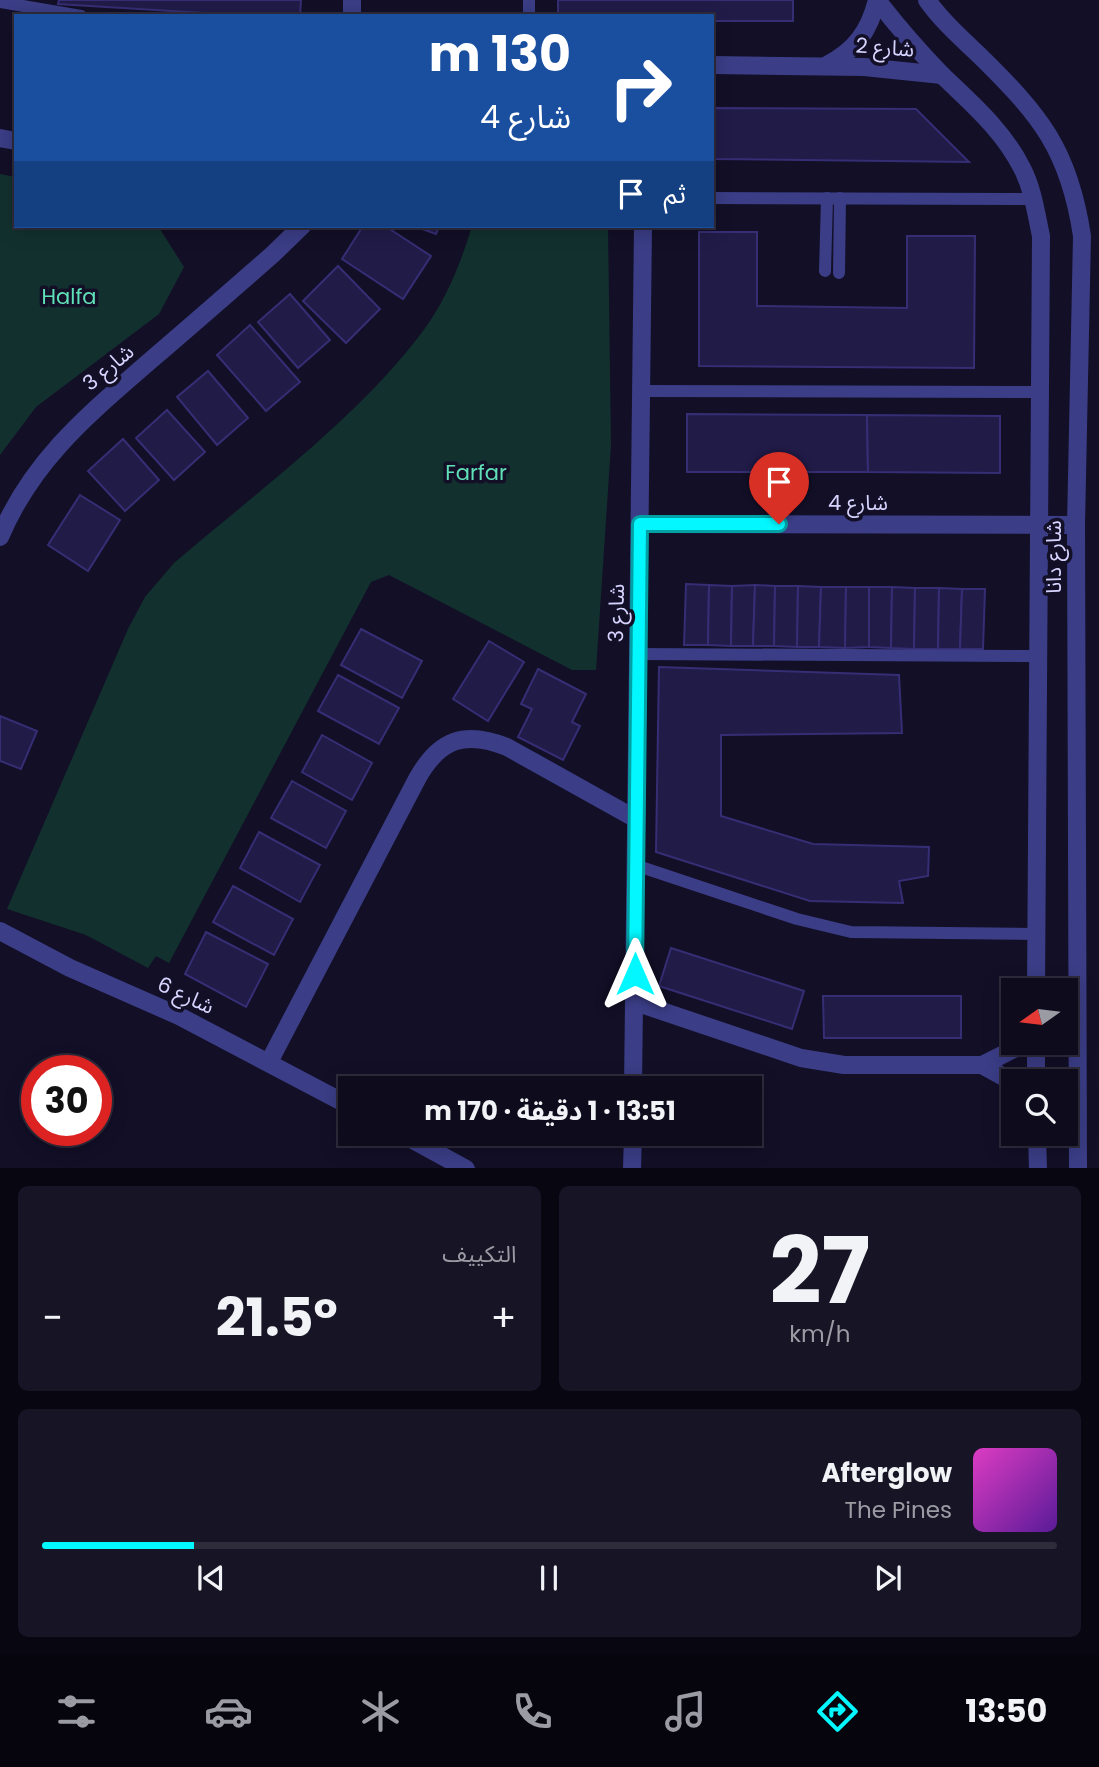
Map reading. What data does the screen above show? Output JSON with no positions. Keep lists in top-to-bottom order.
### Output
{
  "streets": {
    "street": [
      "شارع 2",
      "شارع 3",
      "شارع 4",
      "شارع دانا",
      "شارع 6"
    ]
  },
  "crossings": [
    ["شارع 2", "شارع دانا"],
    ["شارع 3", "شارع 4"],
    ["شارع 4", "شارع دانا"]
  ],
  "parks": ["Halfa", "Farfar"],
  "north": "left",
  "page": {
    "turn": ["130 m", "شارع 4"],
    "then": "ثم",
    "limit": "30",
    "trip": "13:51 · 1 دقيقة · 170 m",
    "tile": [
      ["27", "km/h"],
      "التكييف"
    ],
    "heat": ["−", "21.5°", "+"],
    "song": ["Afterglow", "The Pines"],
    "tabs": "13:50"
  }
}
